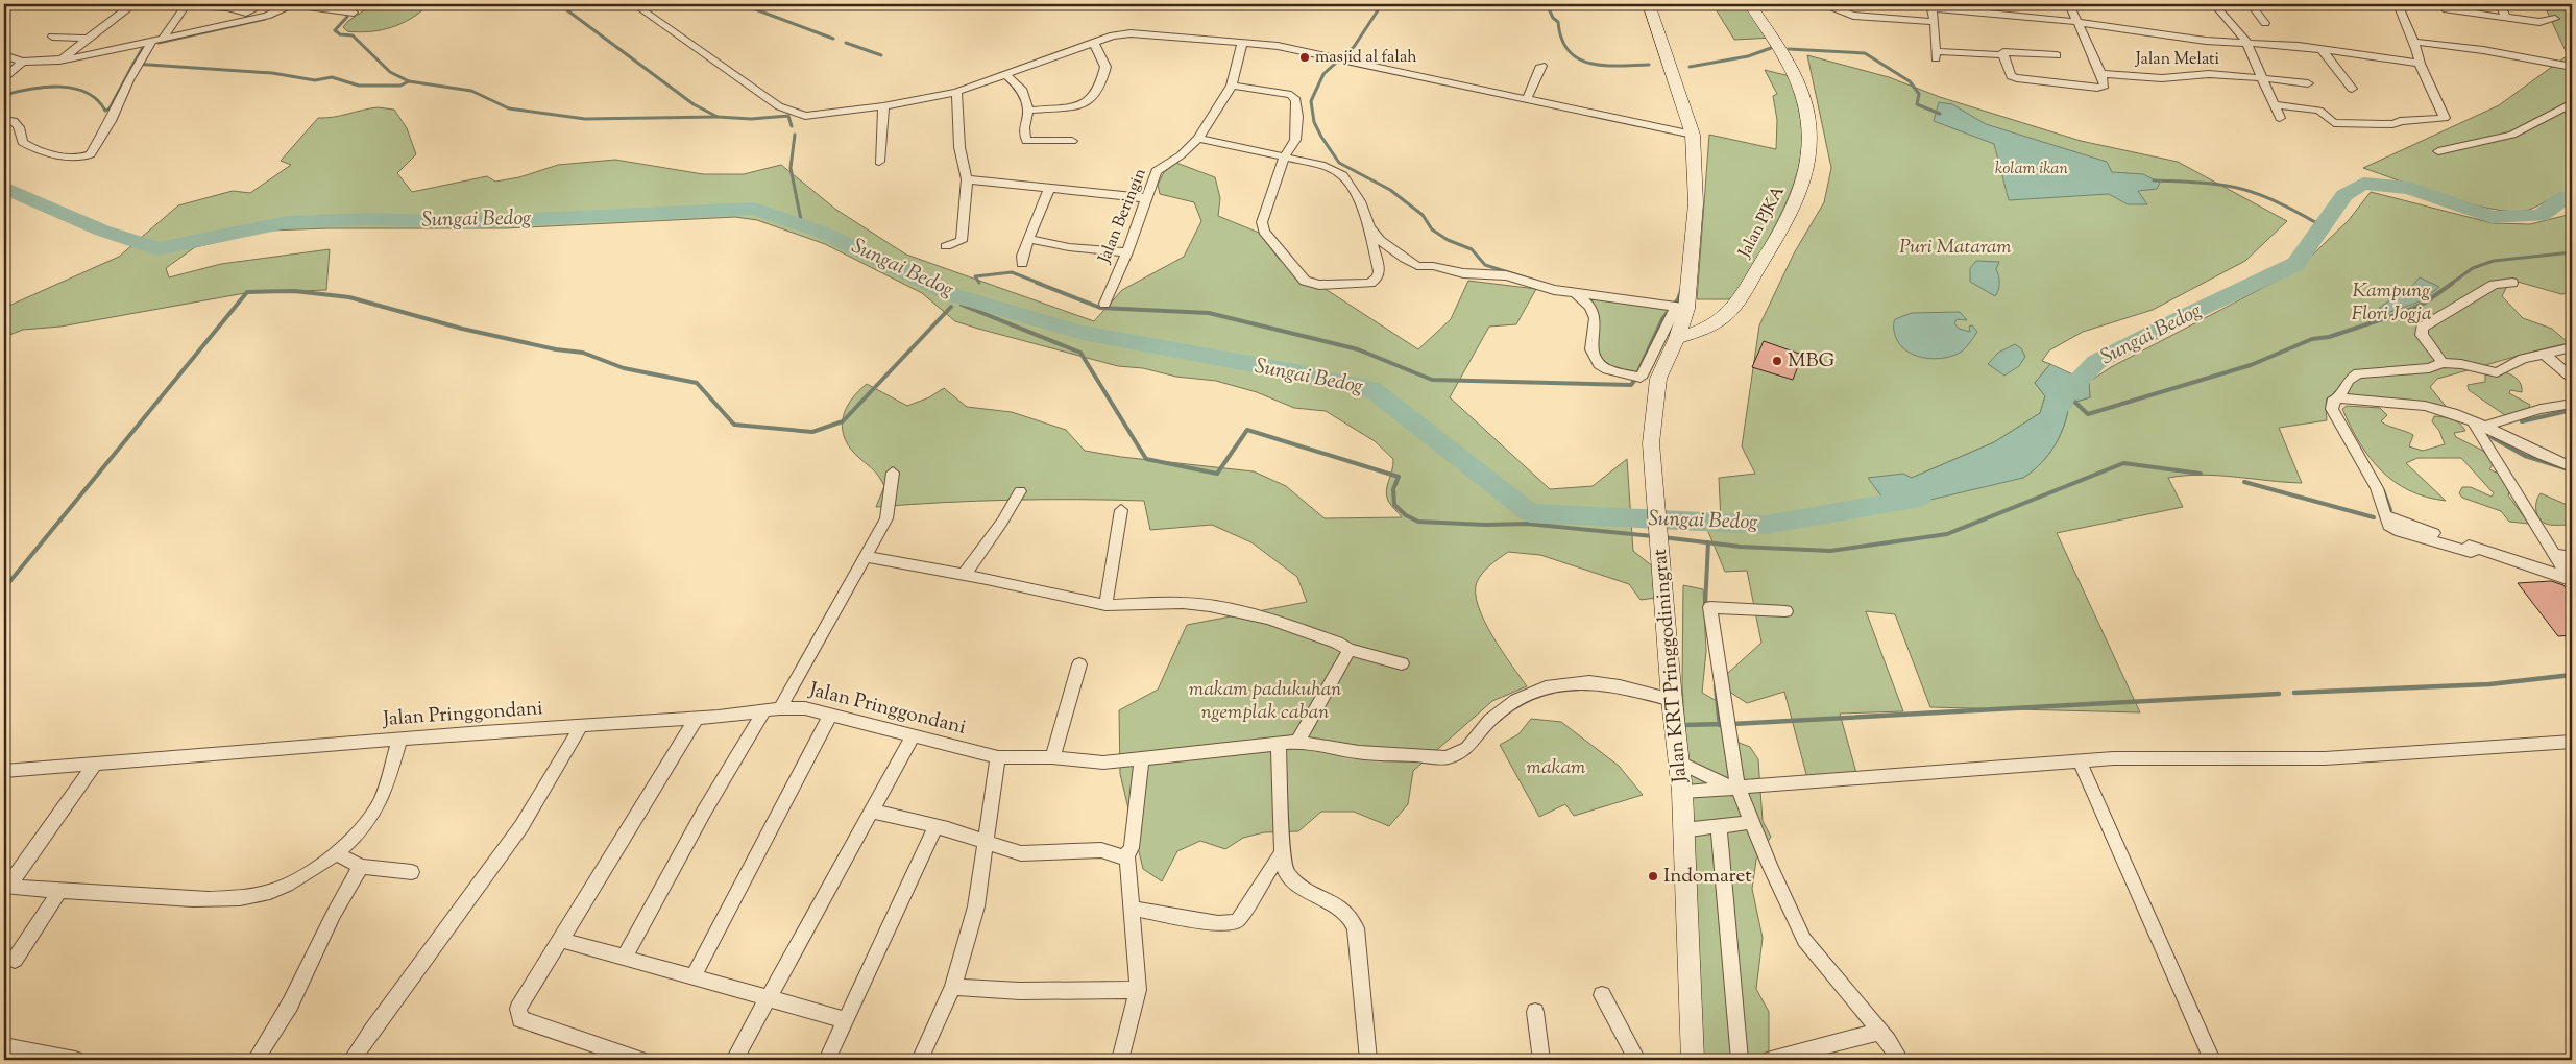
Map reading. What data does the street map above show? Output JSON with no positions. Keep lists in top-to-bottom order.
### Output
{
  "streets": {
    "main road": ["Jalan PJKA", "Jalan KRT Pringgodiningrat"],
    "street": ["Jalan Melati", "Jalan Beringin", "Jalan Pringgondani"]
  },
  "crossings": [
    ["Jalan PJKA", "Jalan KRT Pringgodiningrat"],
    ["Jalan KRT Pringgodiningrat", "Jalan Pringgondani"]
  ],
  "water": ["kolam ikan", "Sungai Bedog"],
  "parks": [
    "Puri Mataram",
    "Kampung Flori Jogja",
    "makam padukuhan ngemplak caban",
    "makam"
  ],
  "places": ["masjid al falah", "MBG", "Indomaret"]
}
